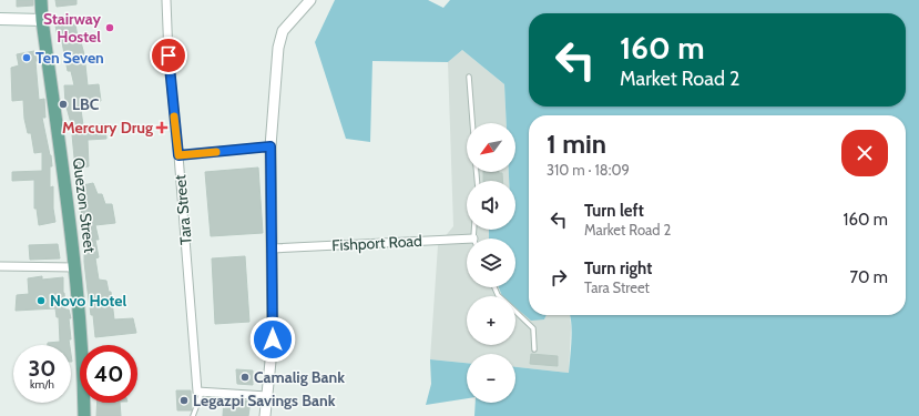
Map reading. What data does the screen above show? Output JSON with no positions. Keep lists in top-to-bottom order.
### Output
{
  "streets": {
    "main road": ["Quezon Street"],
    "street": ["Tara Street", "Fishport Road"]
  },
  "places": {
    "other": [
      "Stairway Hostel",
      "Ten Seven",
      "LBC",
      "Novo Hotel",
      "Camalig Bank",
      "Legazpi Savings Bank"
    ],
    "health": ["Mercury Drug"]
  },
  "north": "bottom left",
  "page": {
    "turn": ["160 m", "Market Road 2"],
    "heading": ["1 min", "310 m · 18:09"],
    "map_buttons": ["+", "−"],
    "list": [
      {
        "name": "Turn left",
        "note": "Market Road 2",
        "value": "160 m"
      },
      {
        "name": "Turn right",
        "note": "Tara Street",
        "value": "70 m"
      }
    ],
    "speed": "30 km/h",
    "limit": "40"
  }
}
